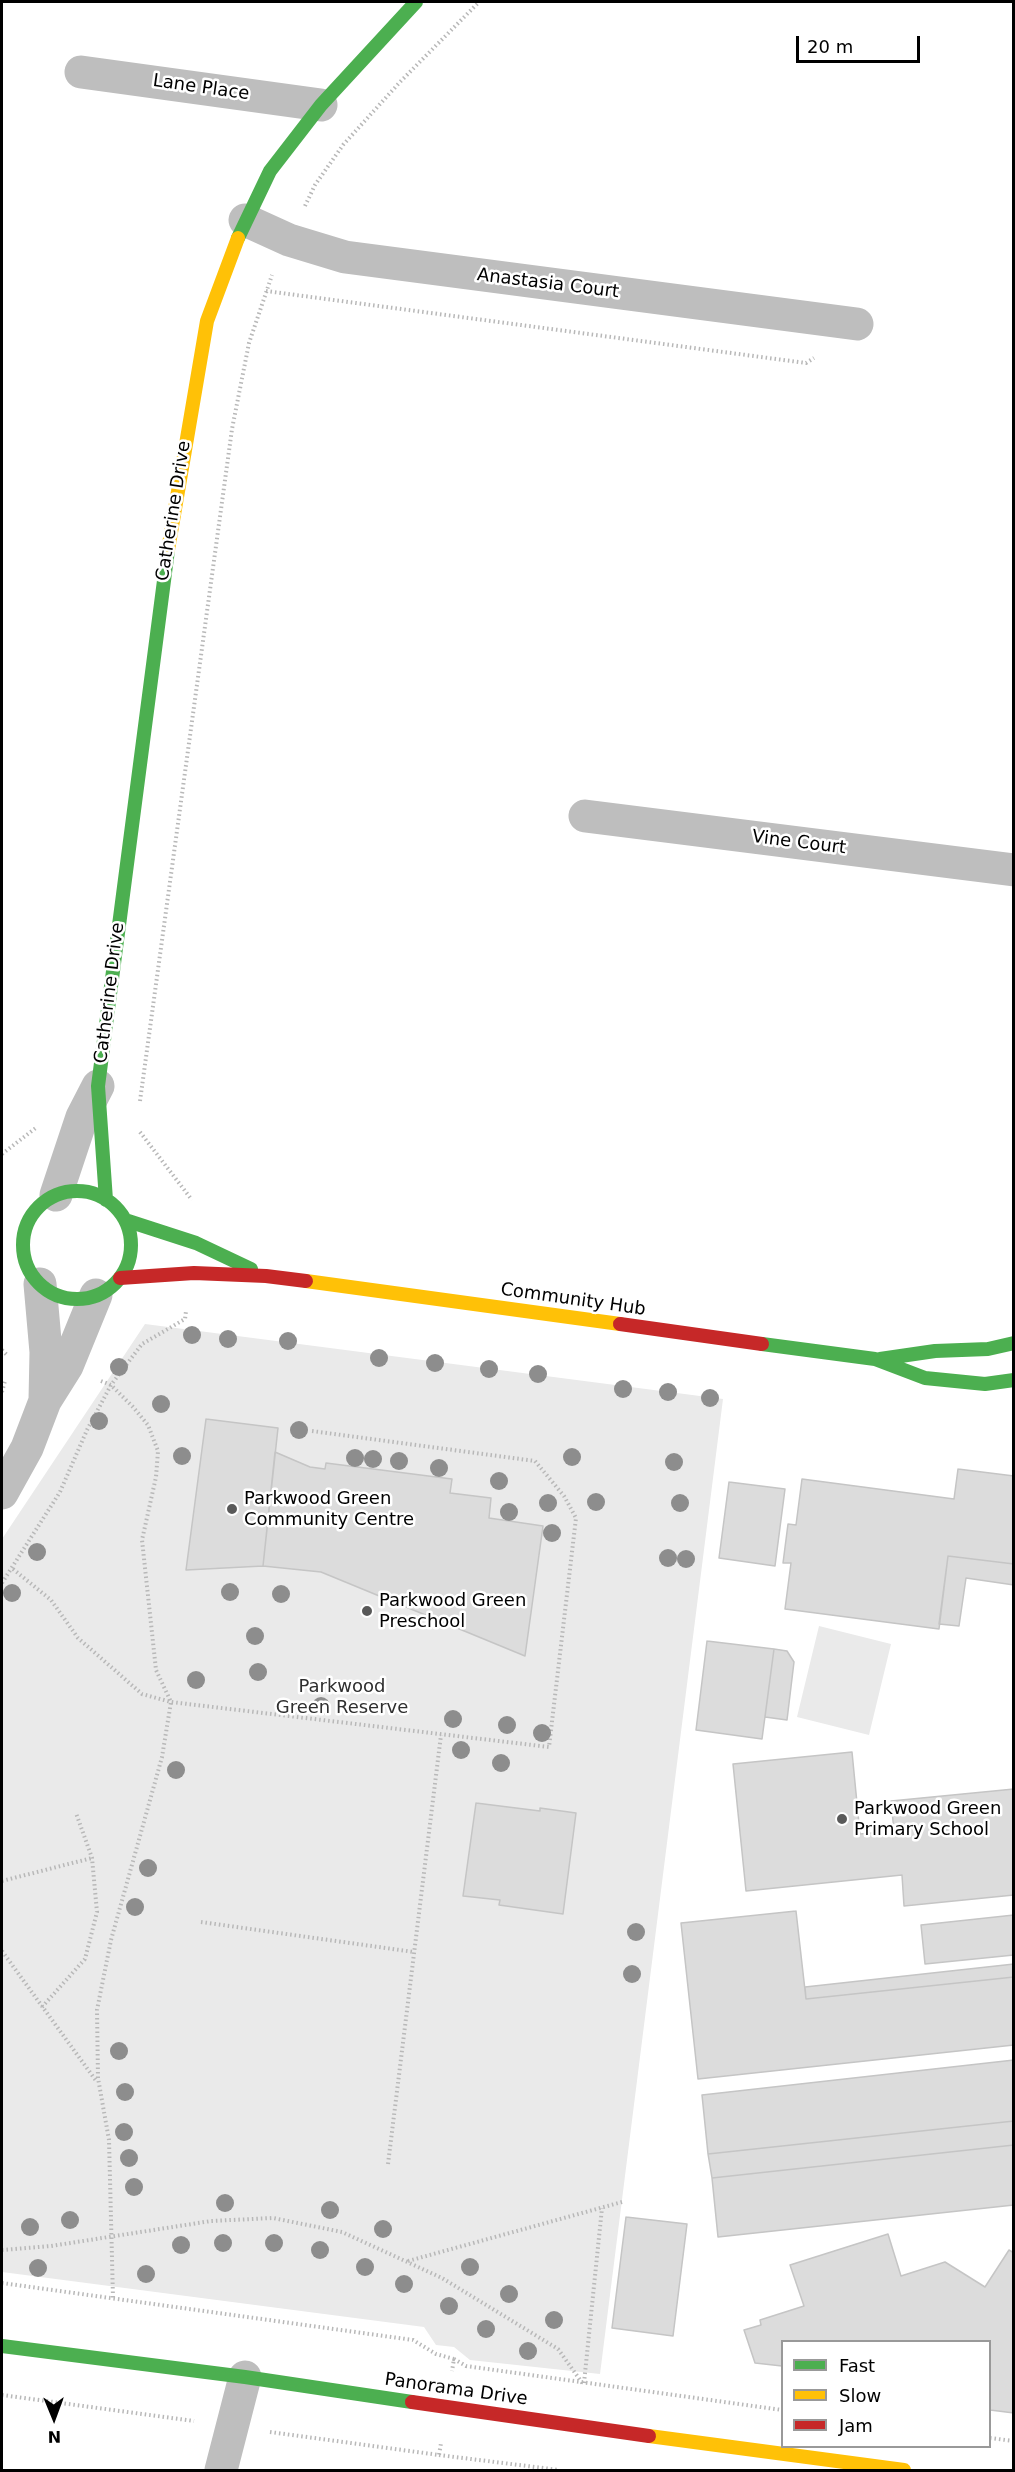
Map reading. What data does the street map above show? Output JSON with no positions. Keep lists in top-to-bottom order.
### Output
{
  "streets": {
    "street": [
      "Lane Place",
      "Anastasia Court",
      "Catherine Drive",
      "Vine Court",
      "Community Hub",
      "Panorama Drive"
    ]
  },
  "crossings": [
    ["Lane Place", "Catherine Drive"],
    ["Anastasia Court", "Catherine Drive"],
    ["Catherine Drive", "Community Hub"]
  ],
  "parks": ["Parkwood Green Reserve"],
  "places": ["Parkwood Green Community Centre", "Parkwood Green Preschool", "Parkwood Green Primary School"],
  "legend": ["Fast", "Slow", "Jam"],
  "scale_bar": "20 m",
  "north": "bottom"
}
